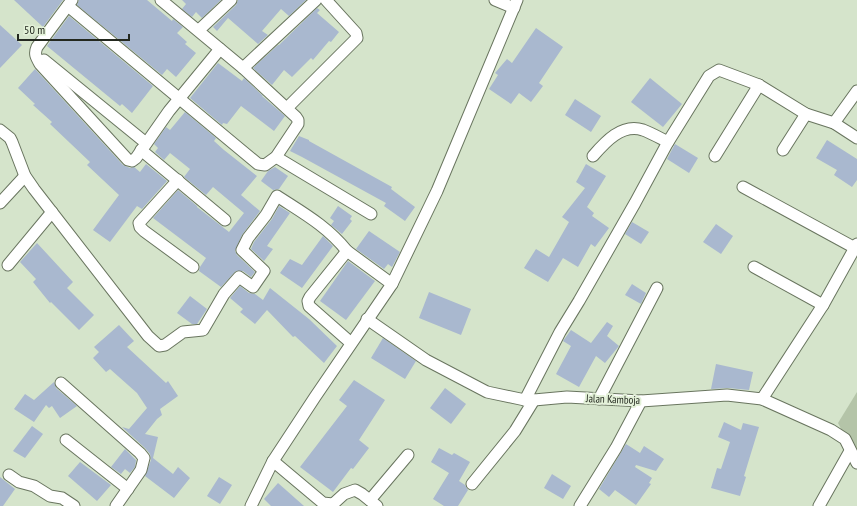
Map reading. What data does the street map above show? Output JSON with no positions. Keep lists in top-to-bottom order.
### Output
{
  "streets": {
    "street": ["Jalan Kamboja"]
  },
  "scale_bar": "50 m"
}
